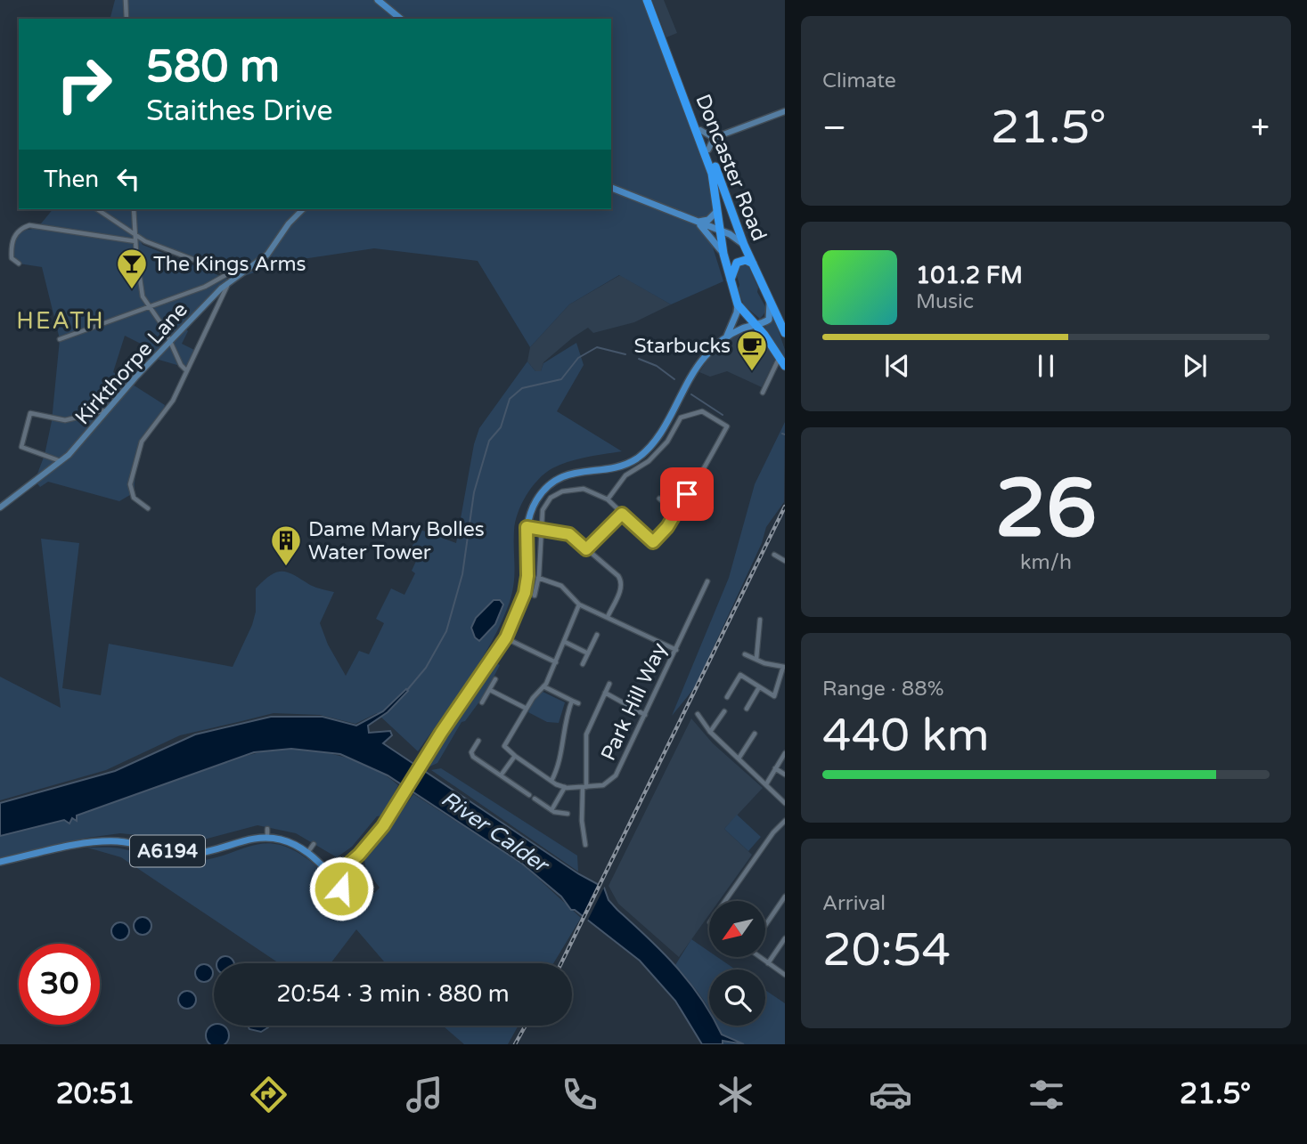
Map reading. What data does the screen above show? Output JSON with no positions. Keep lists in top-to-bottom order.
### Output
{
  "streets": {
    "highway": ["Doncaster Road"],
    "main road": ["A6194"],
    "street": ["Kirkthorpe Lane", "Park Hill Way"]
  },
  "districts": ["HEATH"],
  "water": ["River Calder"],
  "places": {
    "bar": ["The Kings Arms"],
    "cafe": ["Starbucks"],
    "building": ["Dame Mary Bolles Water Tower"]
  },
  "north": "bottom left",
  "page": {
    "tile": [
      "Climate",
      ["26", "km/h"],
      ["Range · 88%", "440 km"],
      ["Arrival", "20:54"]
    ],
    "turn": ["580 m", "Staithes Drive"],
    "heat": ["−", "21.5°", "+"],
    "then": "Then",
    "song": ["101.2 FM", "Music"],
    "limit": "30",
    "trip": "20:54 · 3 min · 880 m",
    "tabs": ["20:51", "21.5°"]
  }
}
